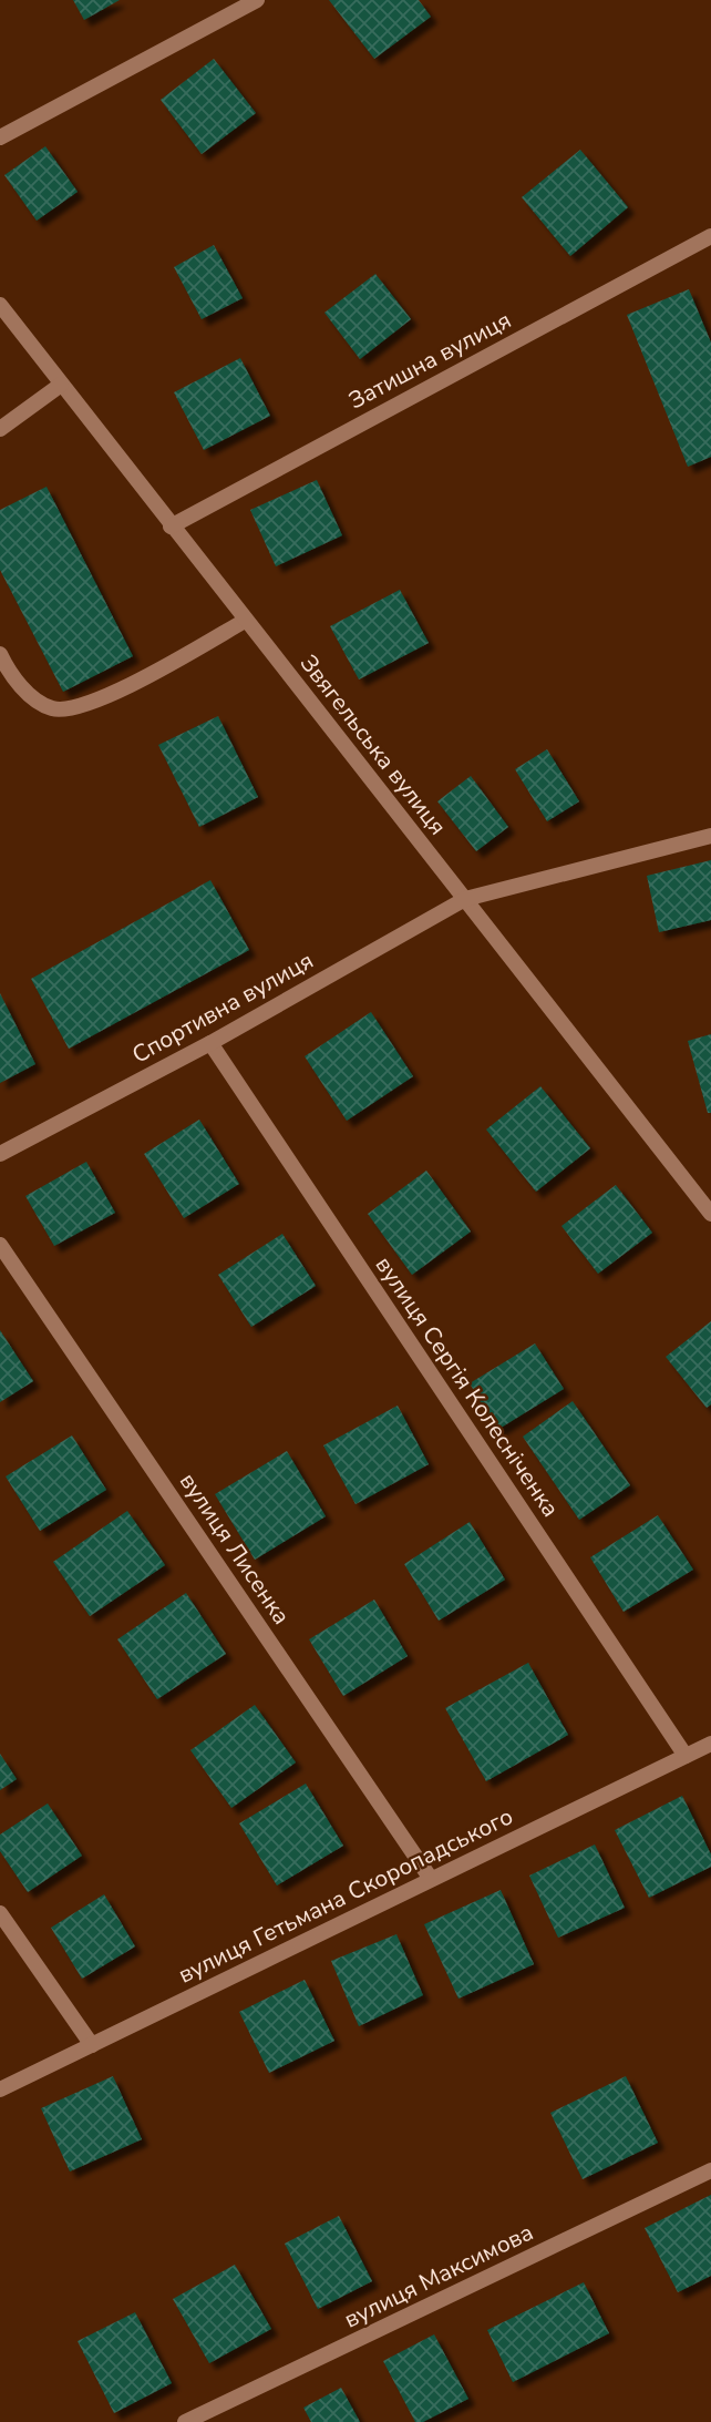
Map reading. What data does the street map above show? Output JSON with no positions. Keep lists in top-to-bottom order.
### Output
{
  "streets": {
    "street": [
      "Затишна вулиця",
      "Звягельська вулиця",
      "Спортивна вулиця",
      "вулиця Сергія Колесніченка",
      "вулиця Лисенка",
      "вулиця Гетьмана Скоропадського",
      "вулиця Максимова"
    ]
  },
  "crossings": [
    ["Затишна вулиця", "Звягельська вулиця"],
    ["Звягельська вулиця", "Спортивна вулиця"],
    ["Спортивна вулиця", "вулиця Сергія Колесніченка"],
    ["вулиця Сергія Колесніченка", "вулиця Гетьмана Скоропадського"],
    ["вулиця Лисенка", "вулиця Гетьмана Скоропадського"]
  ]
}
